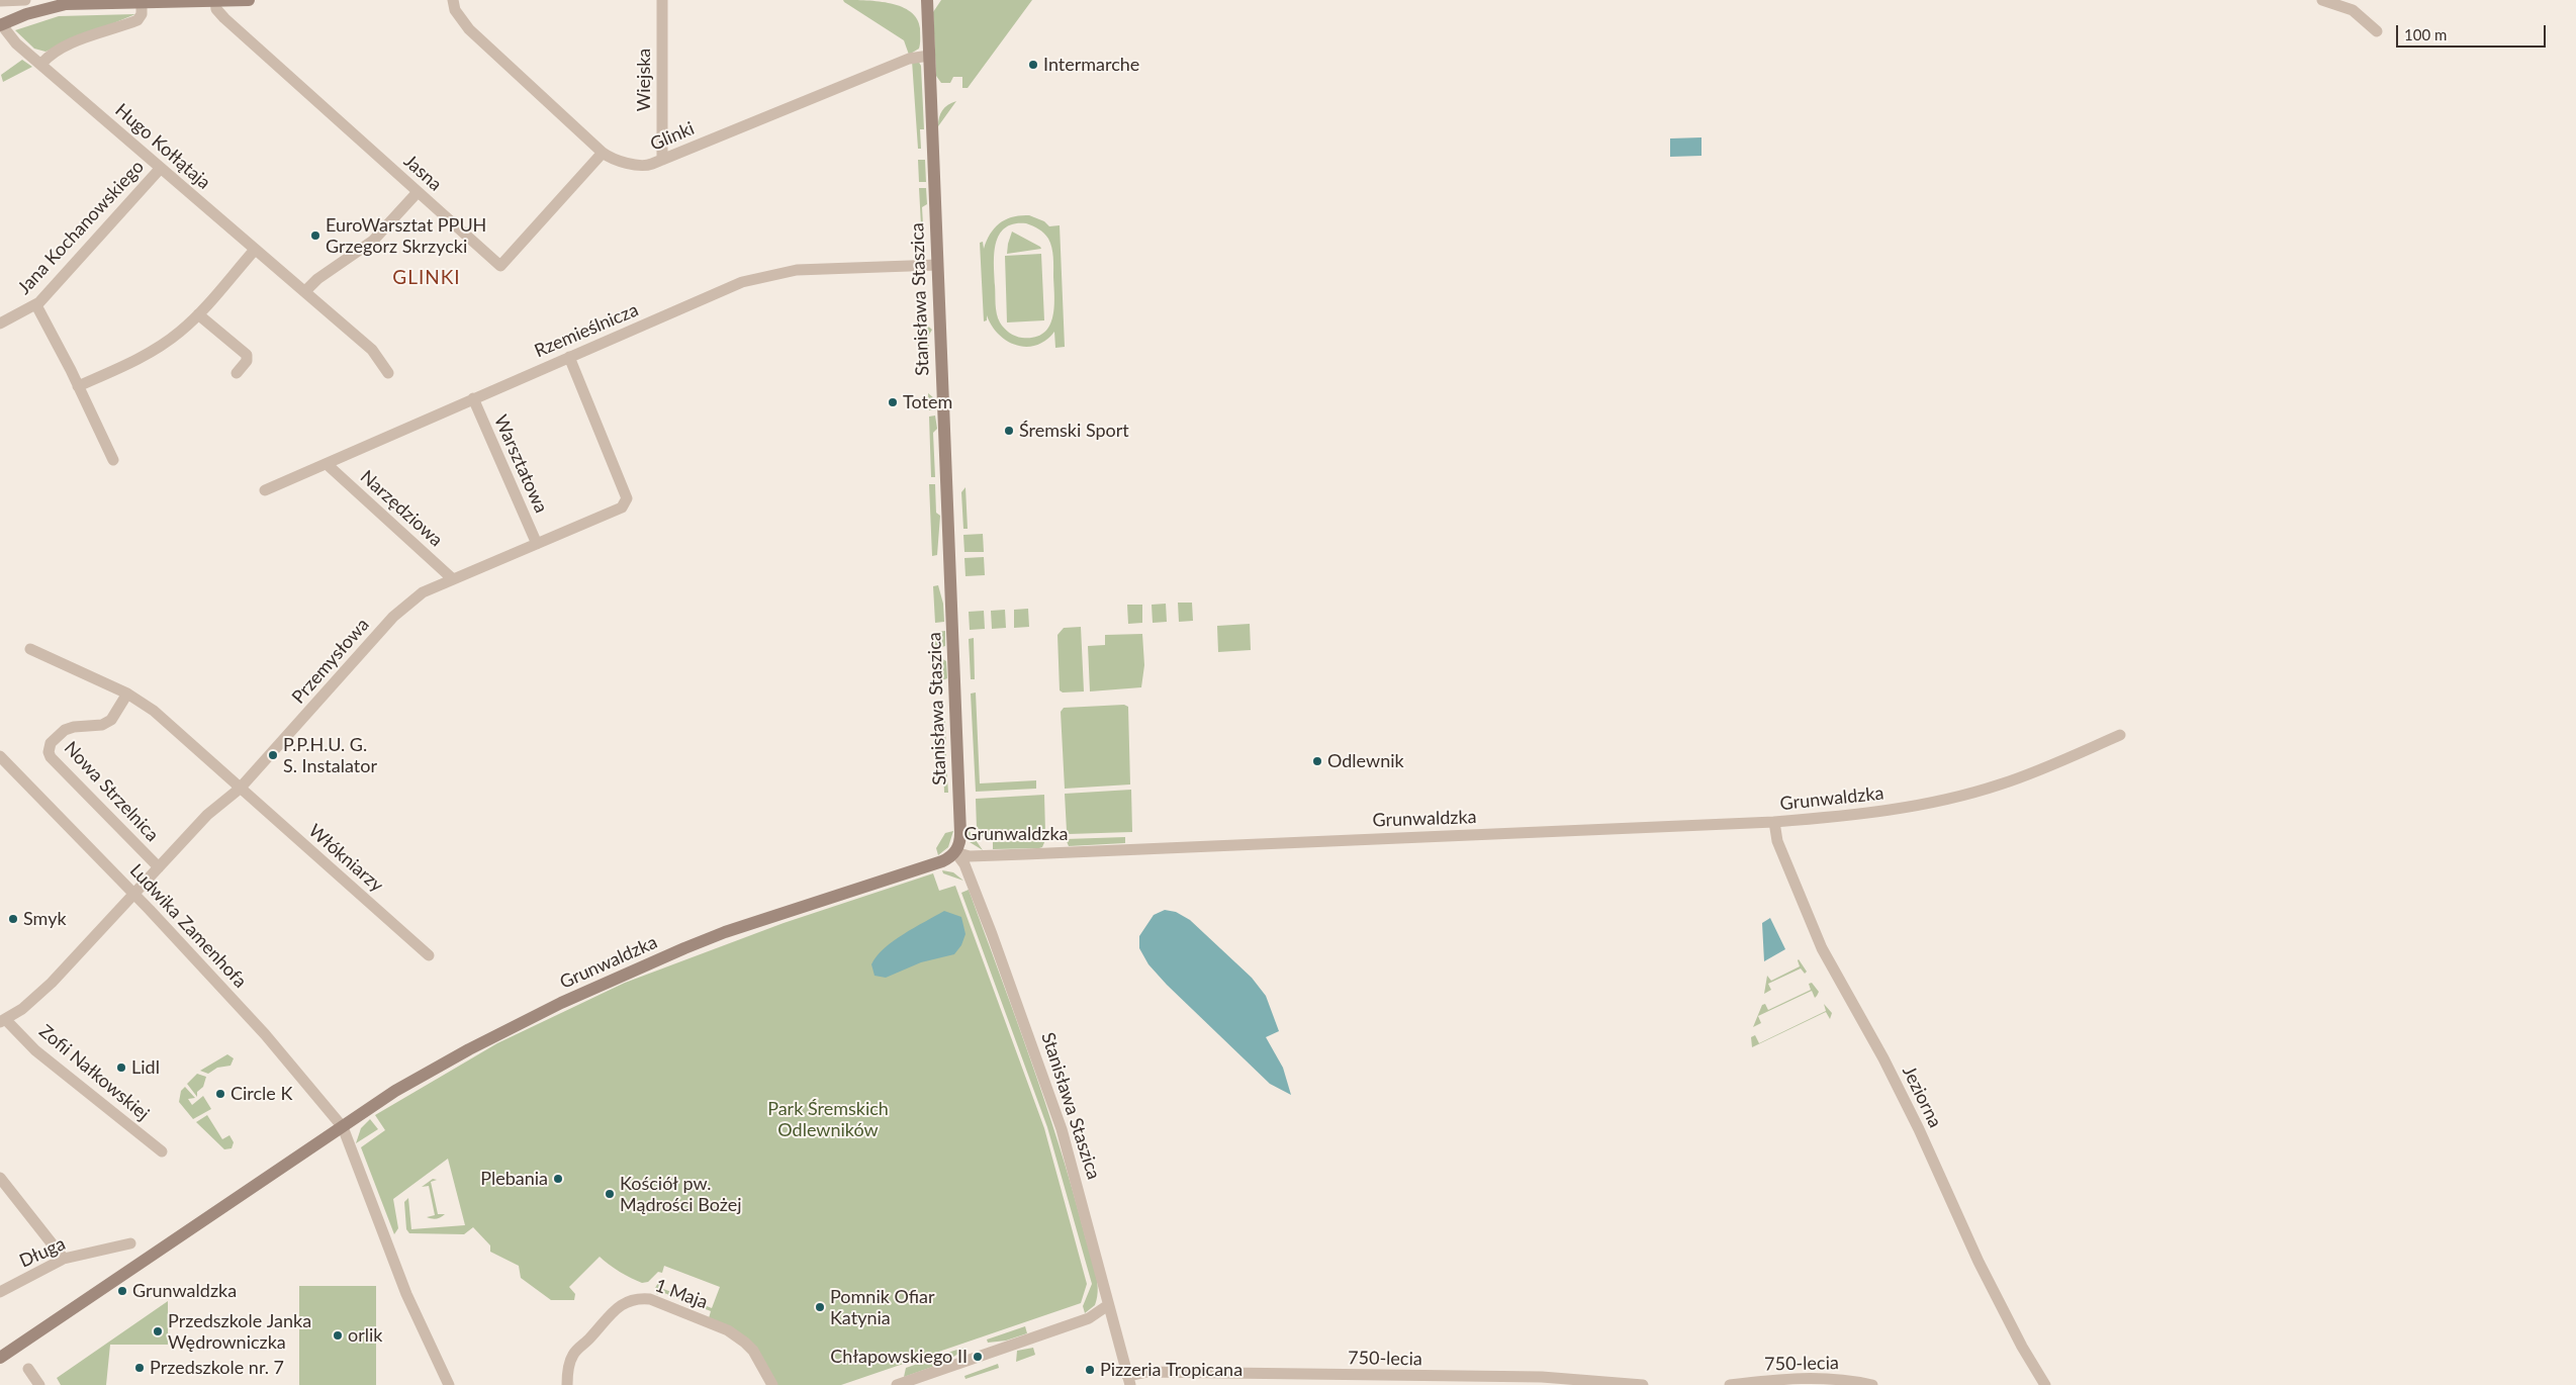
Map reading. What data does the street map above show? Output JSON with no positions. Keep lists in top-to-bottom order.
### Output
{
  "streets": {
    "main road": ["Stanisława Staszica", "Grunwaldzka"],
    "street": [
      "Wiejska",
      "Glinki",
      "Hugo Kołłątaja",
      "Jasna",
      "Jana Kochanowskiego",
      "Rzemieślnicza",
      "Warsztatowa",
      "Narzędziowa",
      "Przemysłowa",
      "Nowa Strzelnica",
      "Włókniarzy",
      "Ludwika Zamenhofa",
      "Zofii Nałkowskiej",
      "Jeziorna",
      "Długa",
      "1 Maja",
      "750-lecia"
    ]
  },
  "crossings": [
    ["Wiejska", "Glinki"],
    ["Glinki", "Jasna"],
    ["Glinki", "Stanisława Staszica"],
    ["Hugo Kołłątaja", "Jana Kochanowskiego"],
    ["Stanisława Staszica", "Rzemieślnicza"],
    ["Stanisława Staszica", "Grunwaldzka"],
    ["Stanisława Staszica", "750-lecia"],
    ["Rzemieślnicza", "Warsztatowa"],
    ["Rzemieślnicza", "Narzędziowa"],
    ["Rzemieślnicza", "Przemysłowa"],
    ["Warsztatowa", "Przemysłowa"],
    ["Narzędziowa", "Przemysłowa"],
    ["Przemysłowa", "Nowa Strzelnica"],
    ["Przemysłowa", "Włókniarzy"],
    ["Przemysłowa", "Ludwika Zamenhofa"],
    ["Przemysłowa", "Zofii Nałkowskiej"],
    ["Grunwaldzka", "Ludwika Zamenhofa"],
    ["Grunwaldzka", "Jeziorna"]
  ],
  "districts": ["GLINKI"],
  "parks": ["Park Śremskich Odlewników"],
  "places": [
    "Intermarche",
    "EuroWarsztat PPUH Grzegorz Skrzycki",
    "Totem",
    "Śremski Sport",
    "P.P.H.U. G. S. Instalator",
    "Odlewnik",
    "Smyk",
    "Lidl",
    "Circle K",
    "Plebania",
    "Kościół pw. Mądrości Bożej",
    "Grunwaldzka",
    "Pomnik Ofiar Katynia",
    "Przedszkole Janka Wędrowniczka",
    "orlik",
    "Chłapowskiego II",
    "Przedszkole nr. 7",
    "Pizzeria Tropicana"
  ],
  "scale_bar": "100 m"
}
